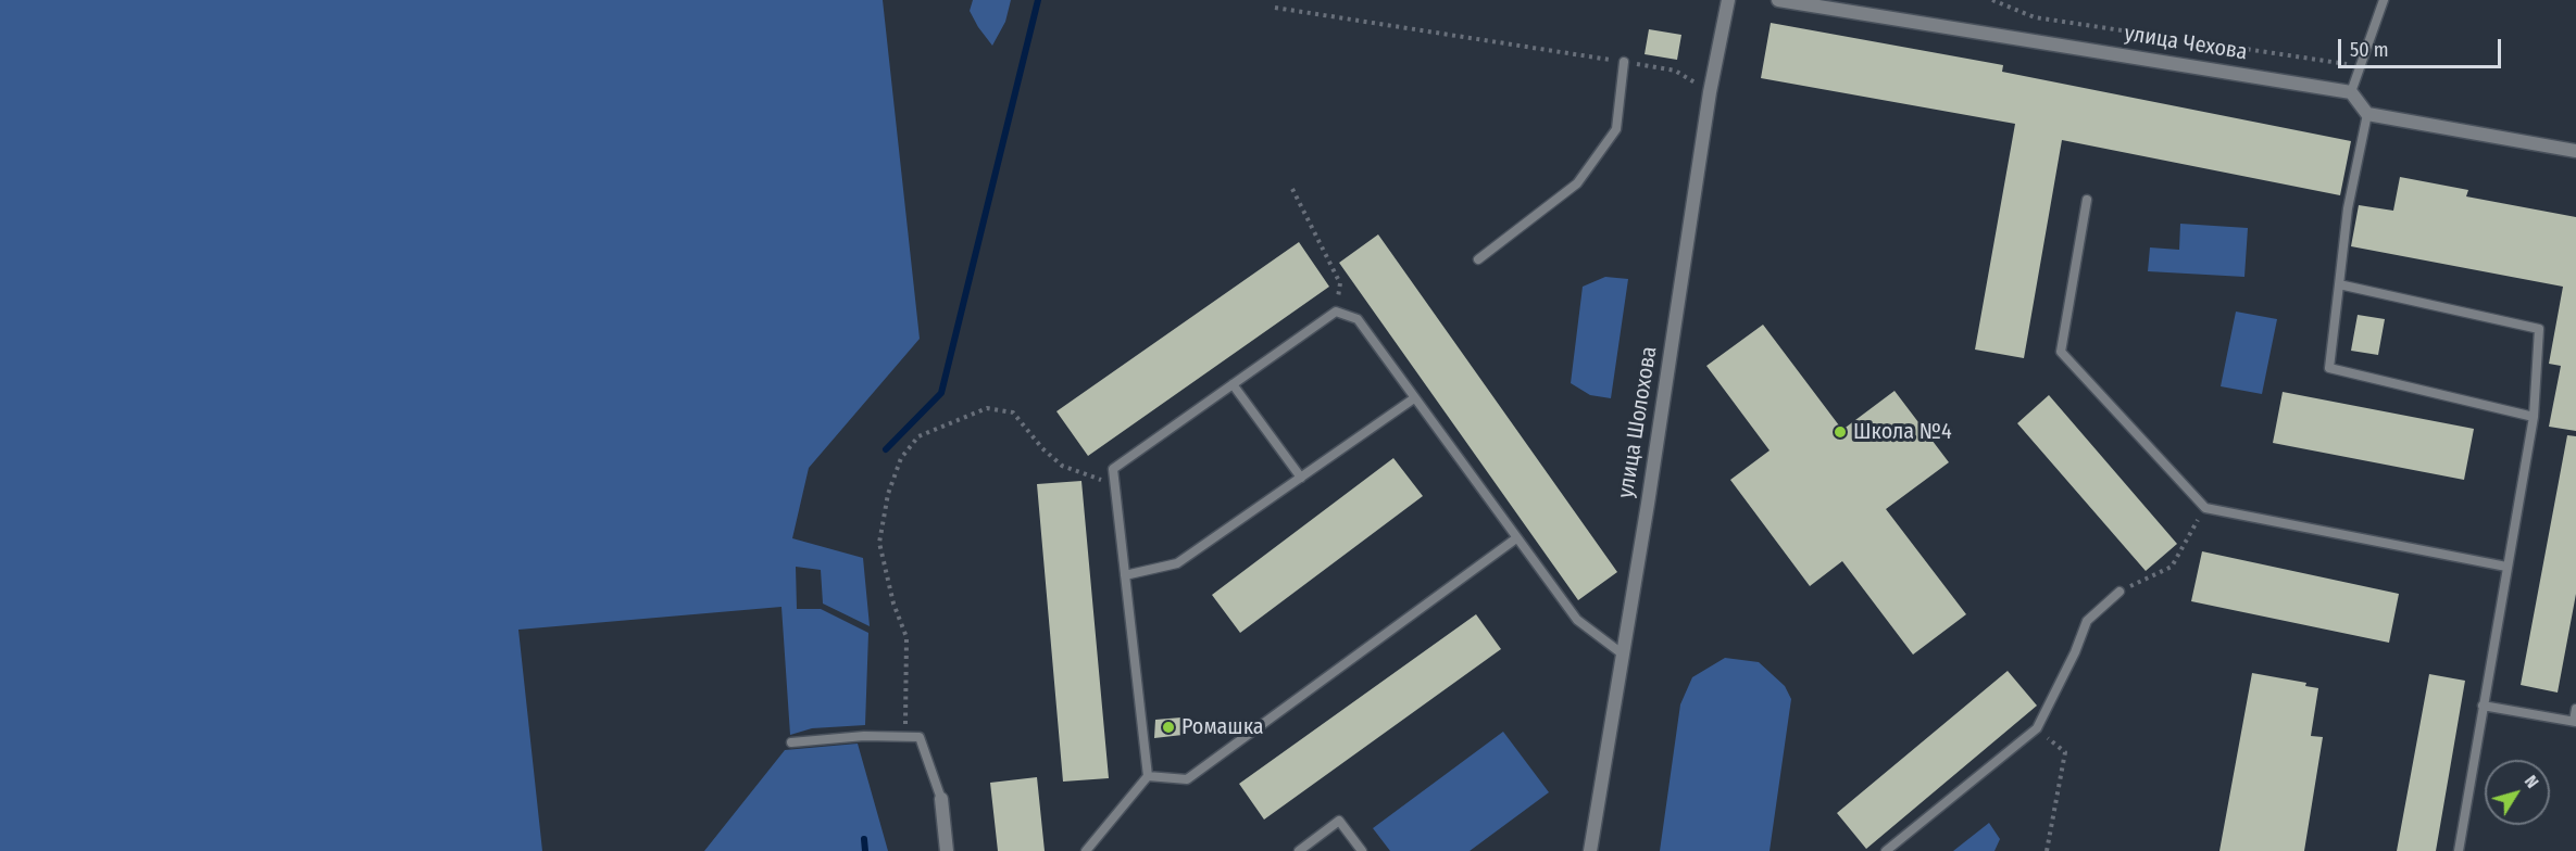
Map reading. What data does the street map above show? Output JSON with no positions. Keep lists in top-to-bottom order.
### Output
{
  "streets": {
    "street": ["улица Чехова", "улица Шолохова"]
  },
  "places": ["Школа №4", "Ромашка"],
  "scale_bar": "50 m",
  "north": "top right"
}
